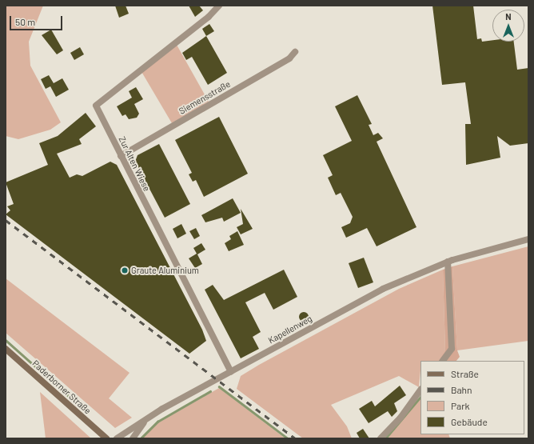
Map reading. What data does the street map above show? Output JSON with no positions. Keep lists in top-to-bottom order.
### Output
{
  "streets": {
    "main road": ["Paderborner Straße"],
    "street": ["Siemensstraße", "Zur Alten Wiese", "Kapellenweg"]
  },
  "crossings": [
    ["Siemensstraße", "Zur Alten Wiese"],
    ["Zur Alten Wiese", "Kapellenweg"]
  ],
  "places": ["Graute Aluminium"],
  "legend": [
    "Straße",
    "Bahn",
    "Park",
    "Gebäude"
  ],
  "scale_bar": "50 m",
  "north": "top"
}
